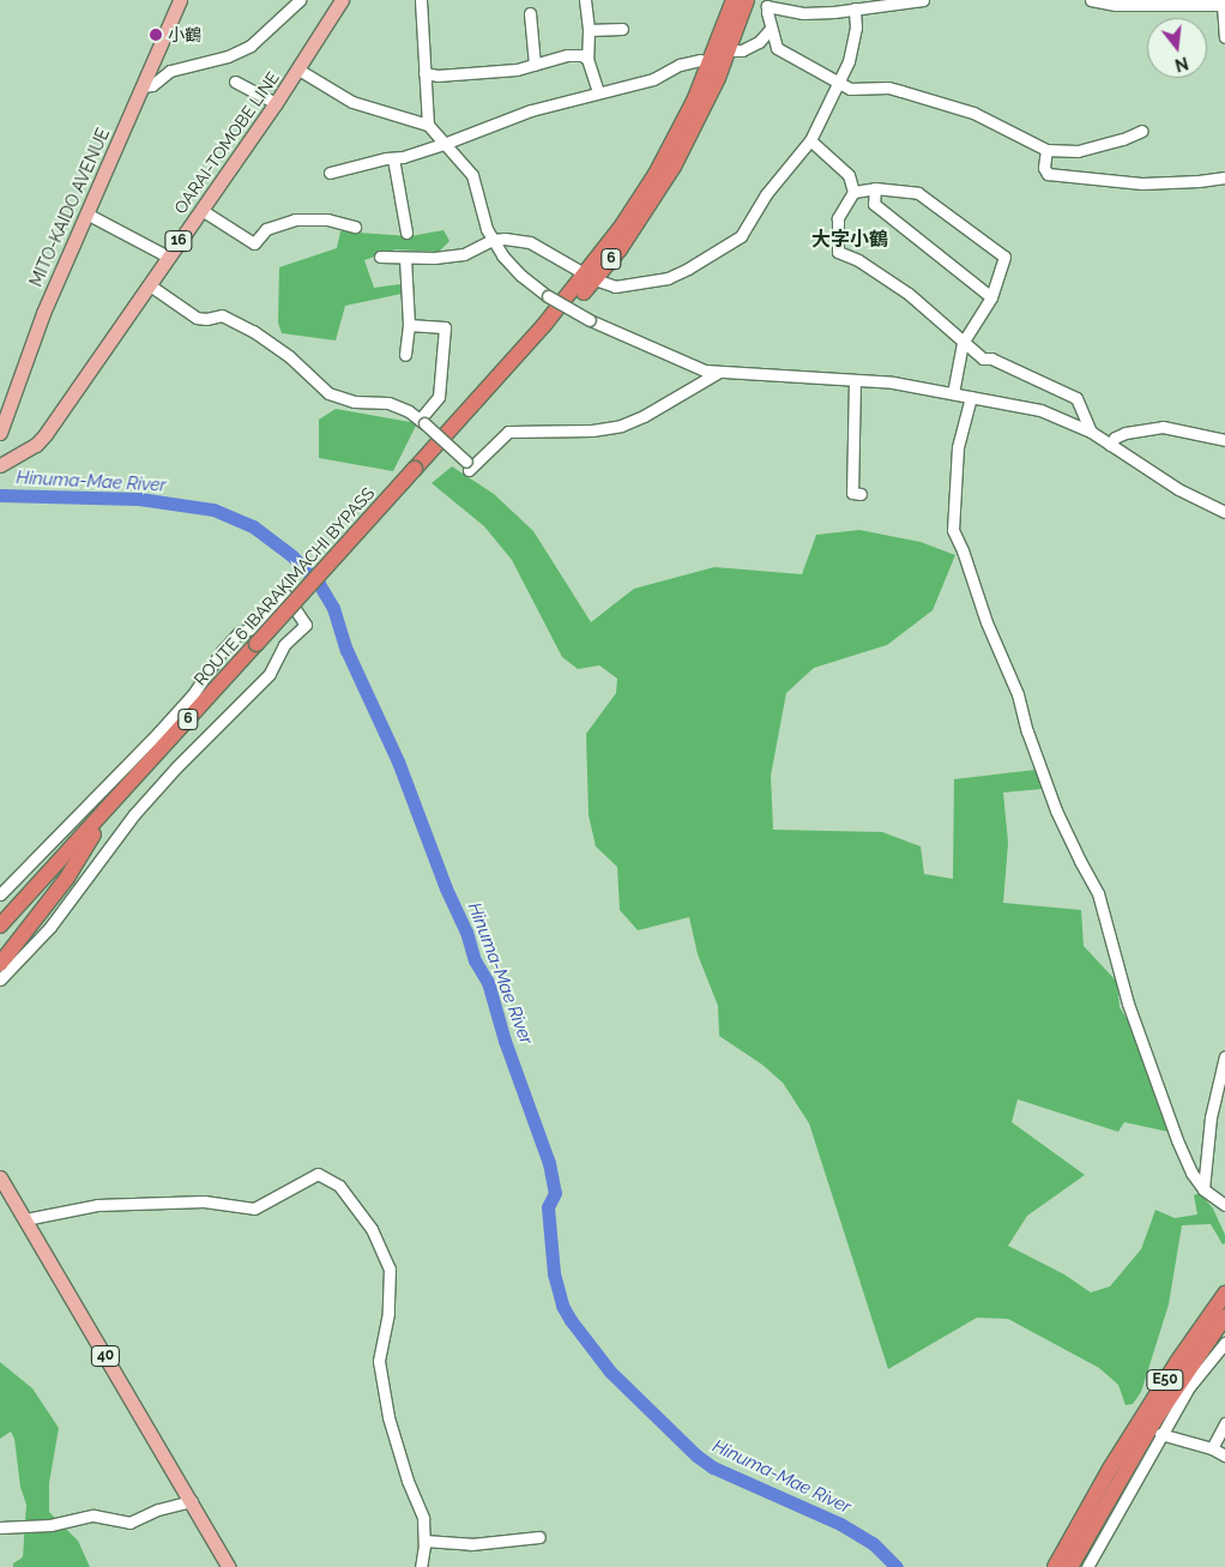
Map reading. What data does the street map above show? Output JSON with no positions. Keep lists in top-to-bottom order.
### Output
{
  "streets": {
    "highway": ["6", "ROUTE 6 IBARAKIMACHI BYPASS", "E50"],
    "main road": [
      "OARAI-TOMOBE LINE",
      "MITO-KAIDO AVENUE",
      "16",
      "40"
    ]
  },
  "districts": ["大字小鶴"],
  "water": ["Hinuma-Mae River"],
  "places": ["小鶴"],
  "north": "bottom"
}
